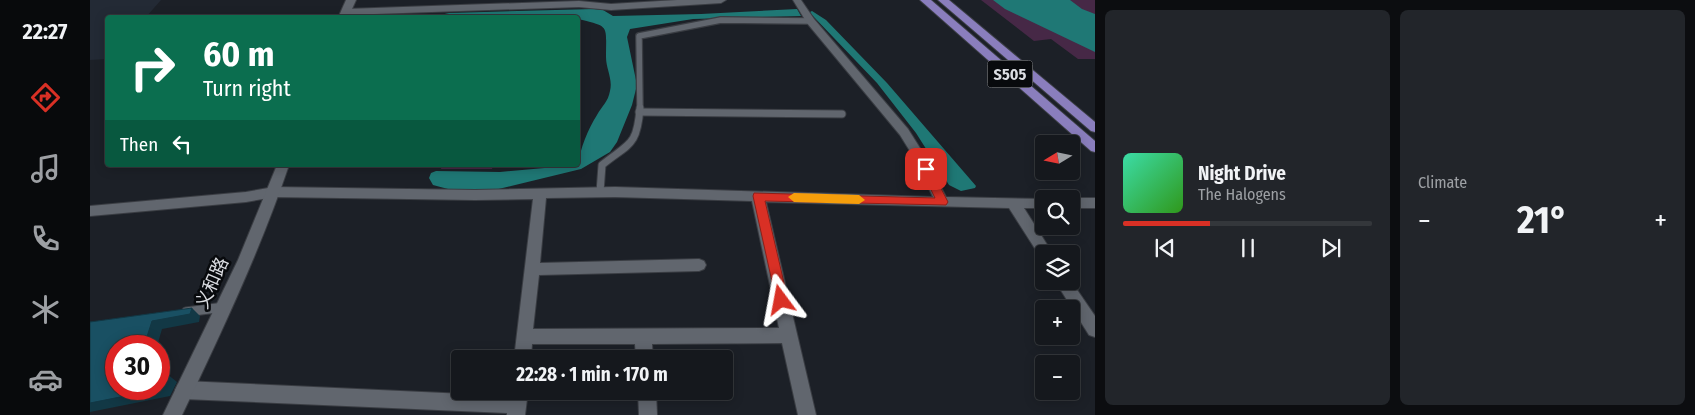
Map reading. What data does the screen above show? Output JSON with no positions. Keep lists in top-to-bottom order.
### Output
{
  "streets": {
    "main road": ["S505"],
    "street": ["义和路"]
  },
  "north": "left",
  "page": {
    "tabs": "22:27",
    "tile": "Climate",
    "turn": ["60 m", "Turn right"],
    "then": "Then",
    "map_buttons": ["+", "−"],
    "song": ["Night Drive", "The Halogens"],
    "heat": ["−", "21°", "+"],
    "limit": "30",
    "trip": "22:28 · 1 min · 170 m"
  }
}
